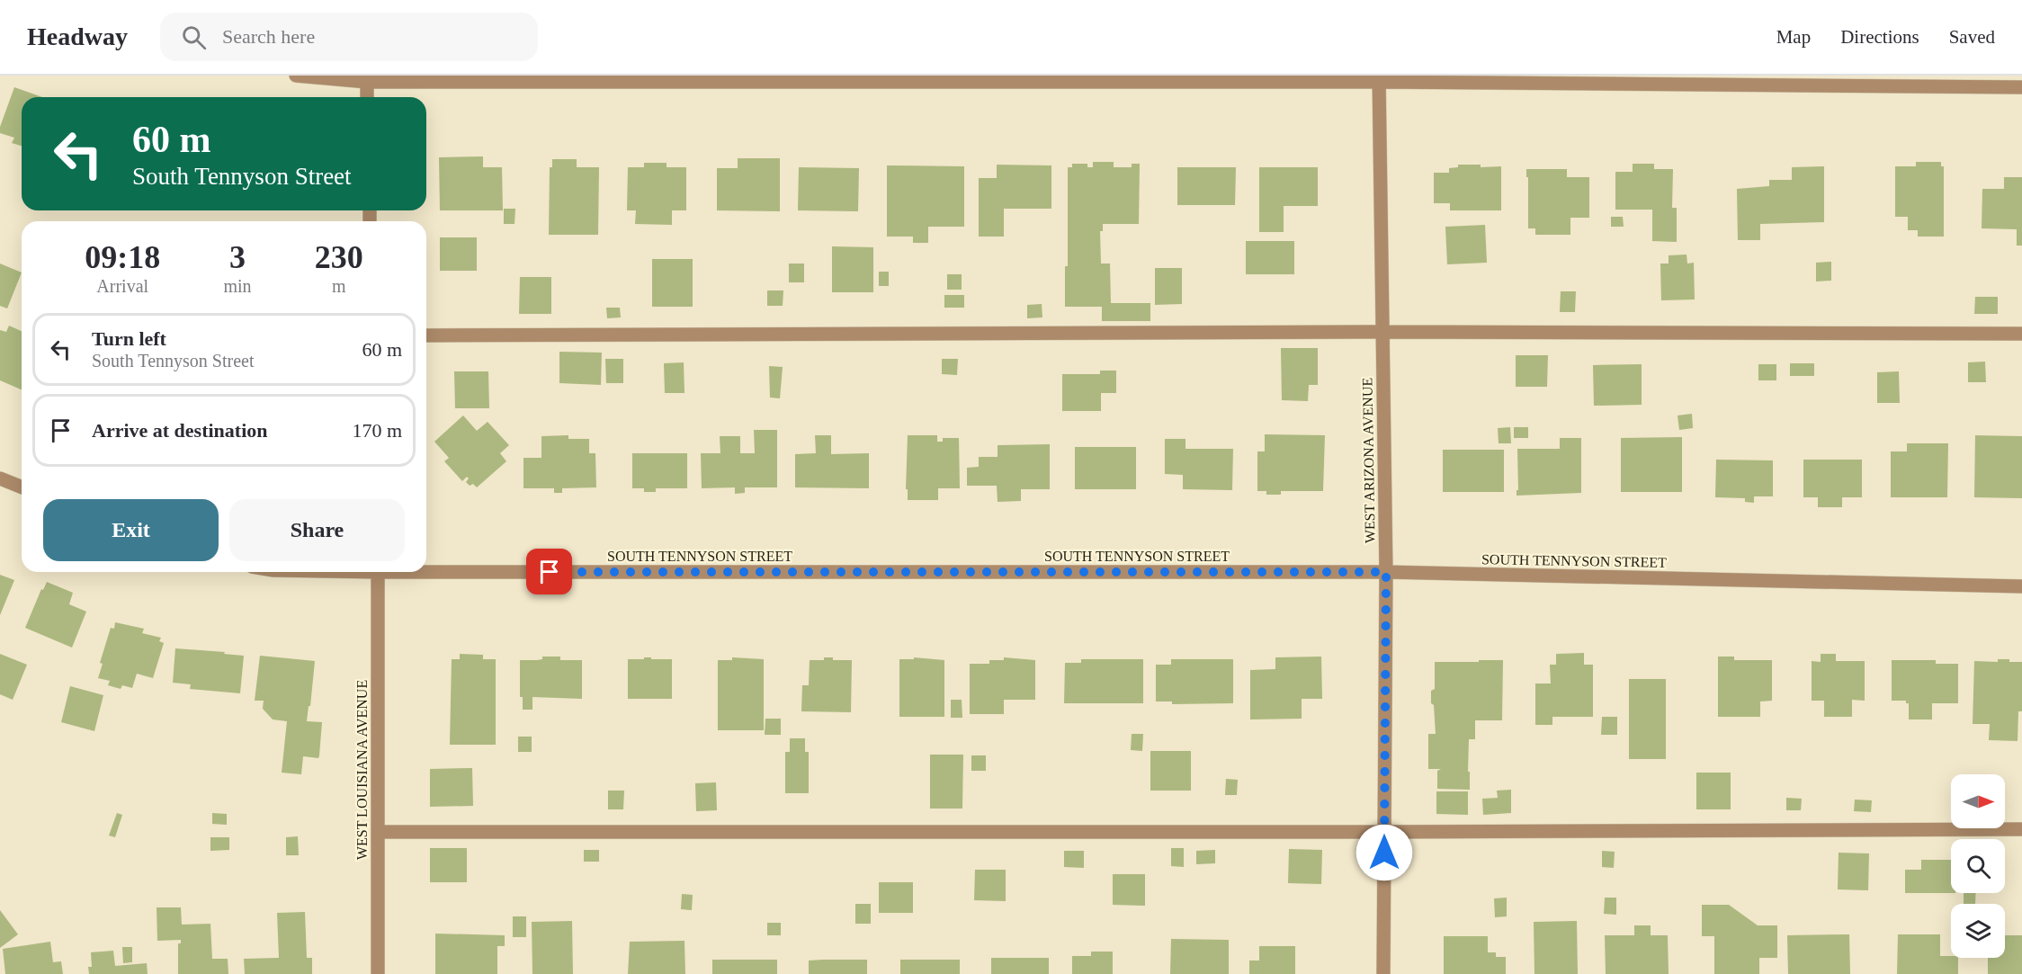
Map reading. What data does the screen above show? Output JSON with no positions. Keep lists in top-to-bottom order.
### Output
{
  "streets": {
    "street": ["WEST ARIZONA AVENUE", "SOUTH TENNYSON STREET", "WEST LOUISIANA AVENUE"]
  },
  "crossings": [
    ["WEST ARIZONA AVENUE", "SOUTH TENNYSON STREET"]
  ],
  "north": "right",
  "page": {
    "header": "Headway",
    "search": "Search here",
    "nav": ["Map", "Directions", "Saved"],
    "turn": ["60 m", "South Tennyson Street"],
    "eta": [
      "09:18",
      "Arrival",
      "3",
      "min",
      "230",
      "m"
    ],
    "list": [
      {
        "name": "Turn left",
        "note": "South Tennyson Street",
        "value": "60 m"
      },
      {
        "name": "Arrive at destination",
        "value": "170 m"
      }
    ],
    "buttons": ["Exit", "Share"]
  }
}
